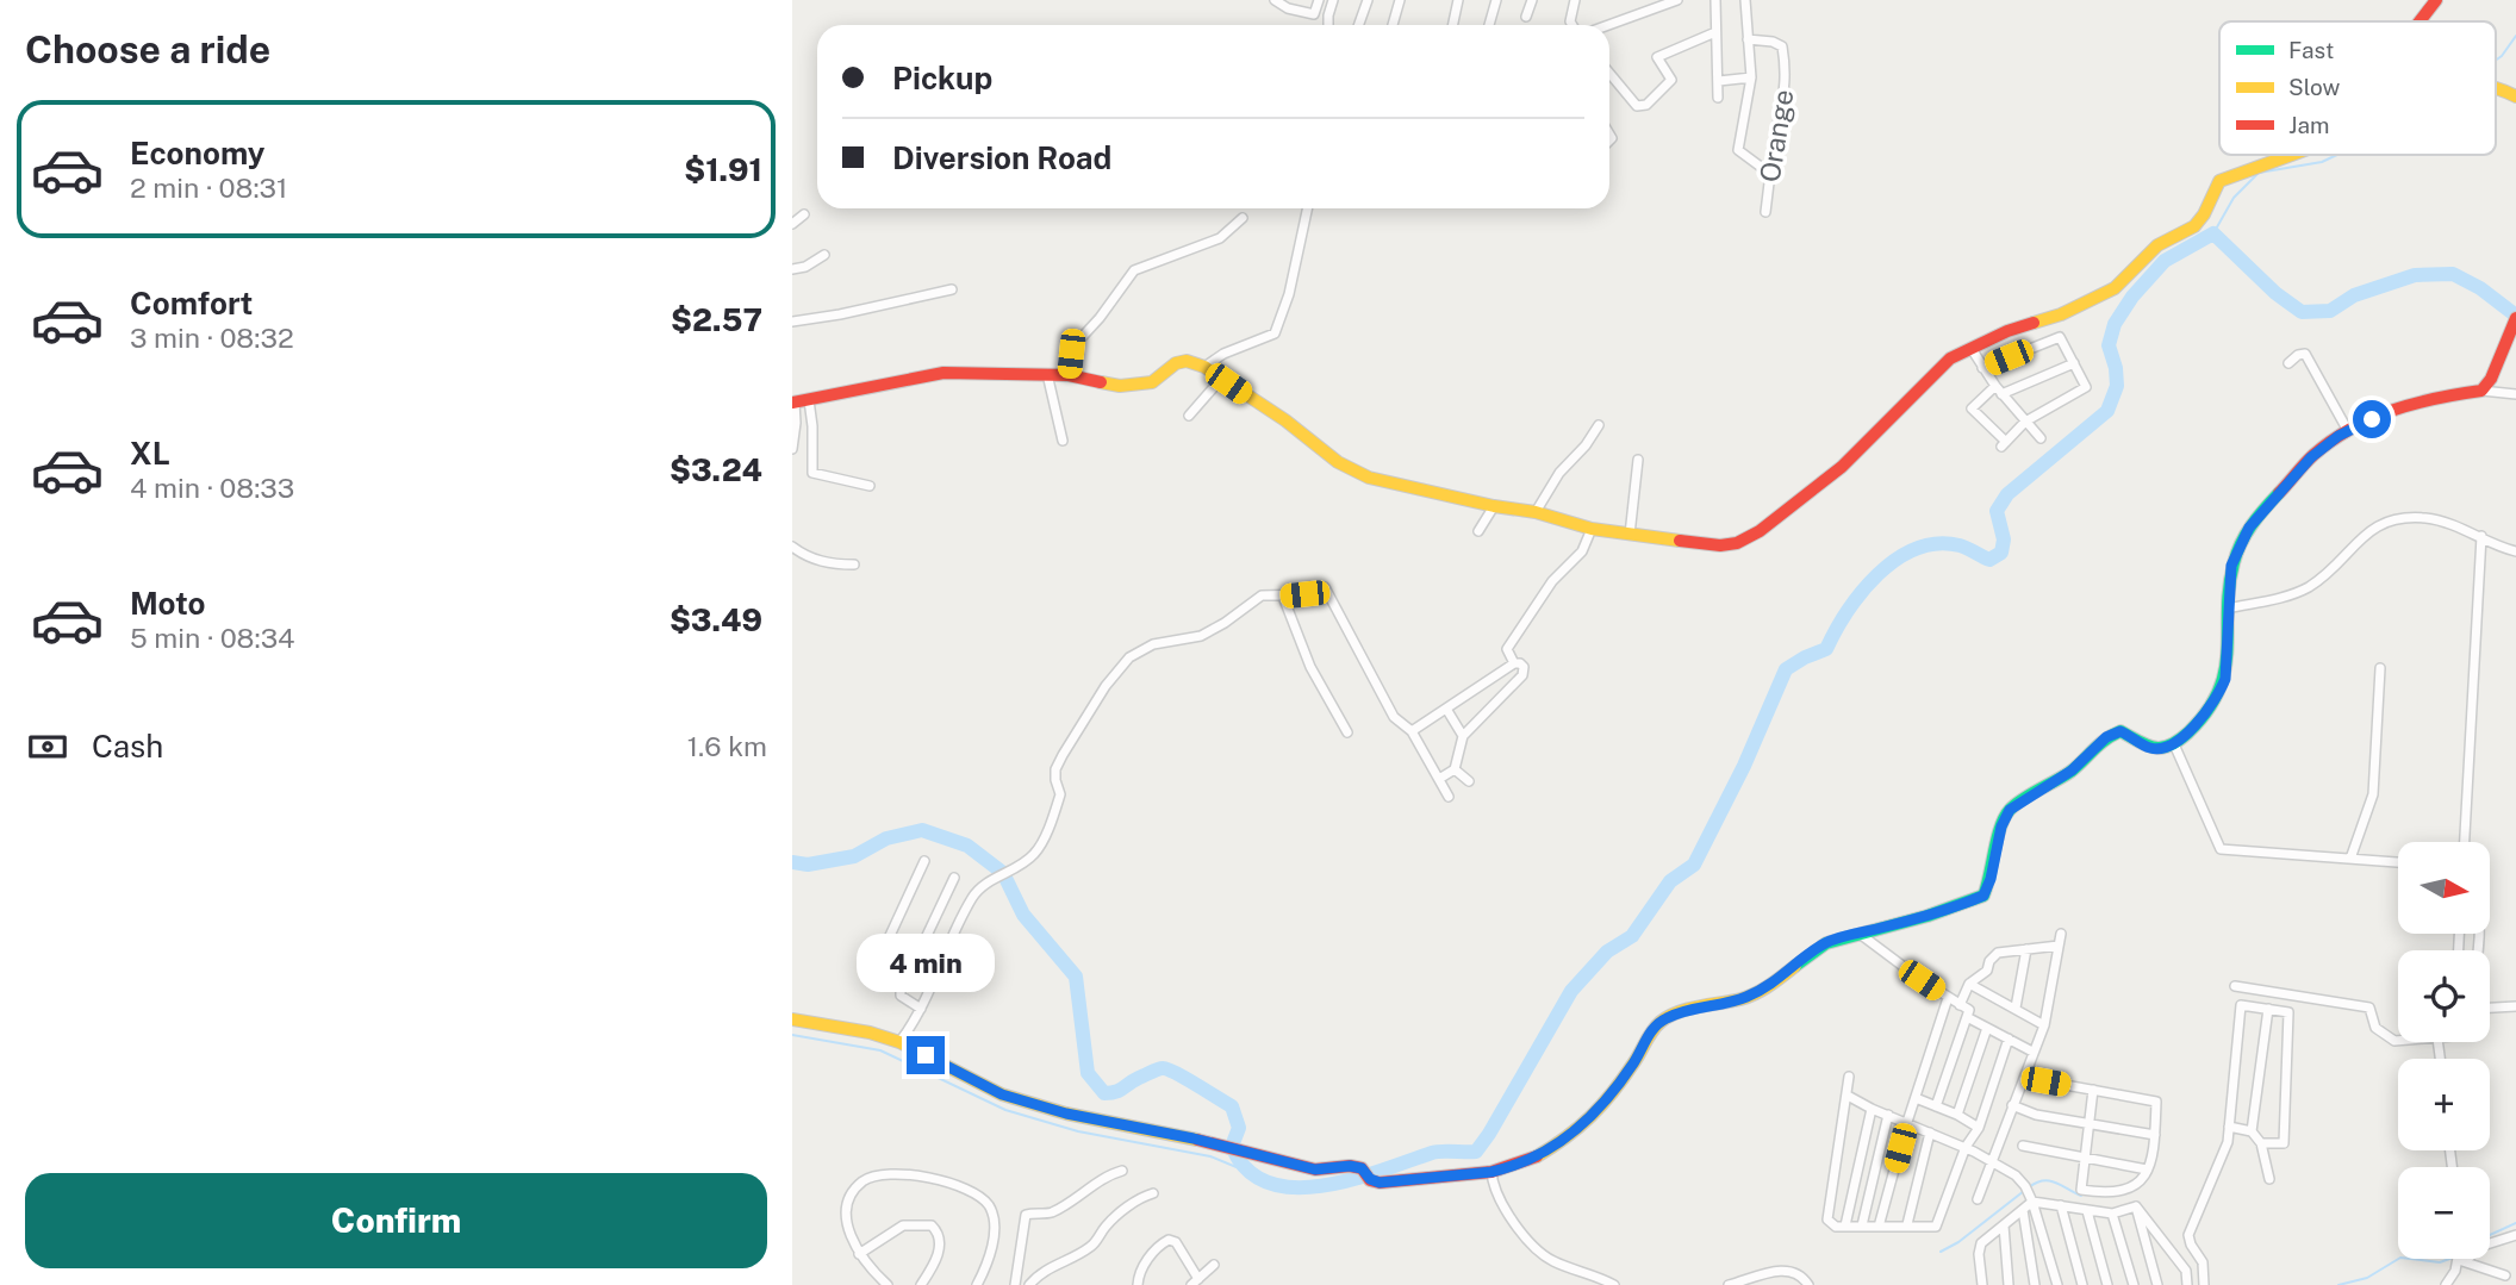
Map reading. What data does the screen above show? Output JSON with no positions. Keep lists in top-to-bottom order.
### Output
{
  "streets": {
    "street": ["Orange"]
  },
  "legend": ["Fast", "Slow", "Jam"],
  "north": "right",
  "page": {
    "heading": "Choose a ride",
    "banner": ["Pickup", "Diversion Road"],
    "list": [
      {
        "name": "Economy",
        "note": "2 min · 08:31",
        "value": "$1.91"
      },
      {
        "name": "Comfort",
        "note": "3 min · 08:32",
        "value": "$2.57"
      },
      {
        "name": "XL",
        "note": "4 min · 08:33",
        "value": "$3.24"
      },
      {
        "name": "Moto",
        "note": "5 min · 08:34",
        "value": "$3.49"
      }
    ],
    "pay": ["Cash", "1.6 km"],
    "map_buttons": ["+", "−"],
    "bubble": "4 min",
    "buttons": "Confirm"
  }
}
